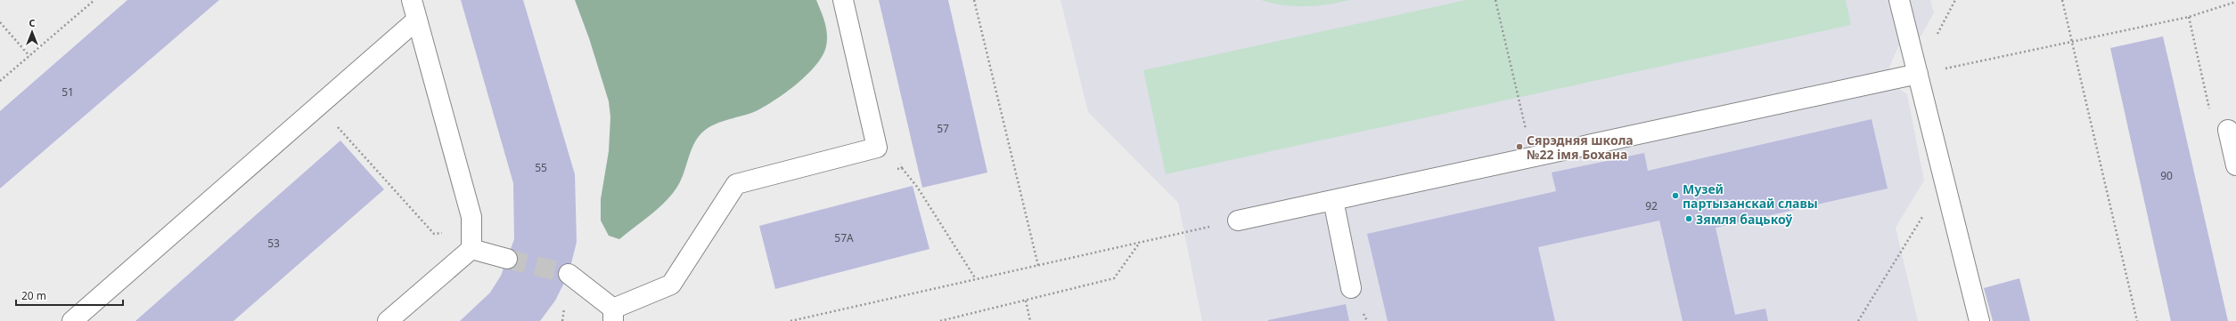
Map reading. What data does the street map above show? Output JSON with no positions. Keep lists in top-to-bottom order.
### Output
{
  "places": ["Сярэдняя школа №22 імя Бохана", "Музей партызанскай славы", "Зямля бацькоў"],
  "house_numbers": [
    "51",
    "57",
    "55",
    "90",
    "92",
    "57А",
    "53"
  ],
  "scale_bar": "20 m",
  "north": "top"
}
